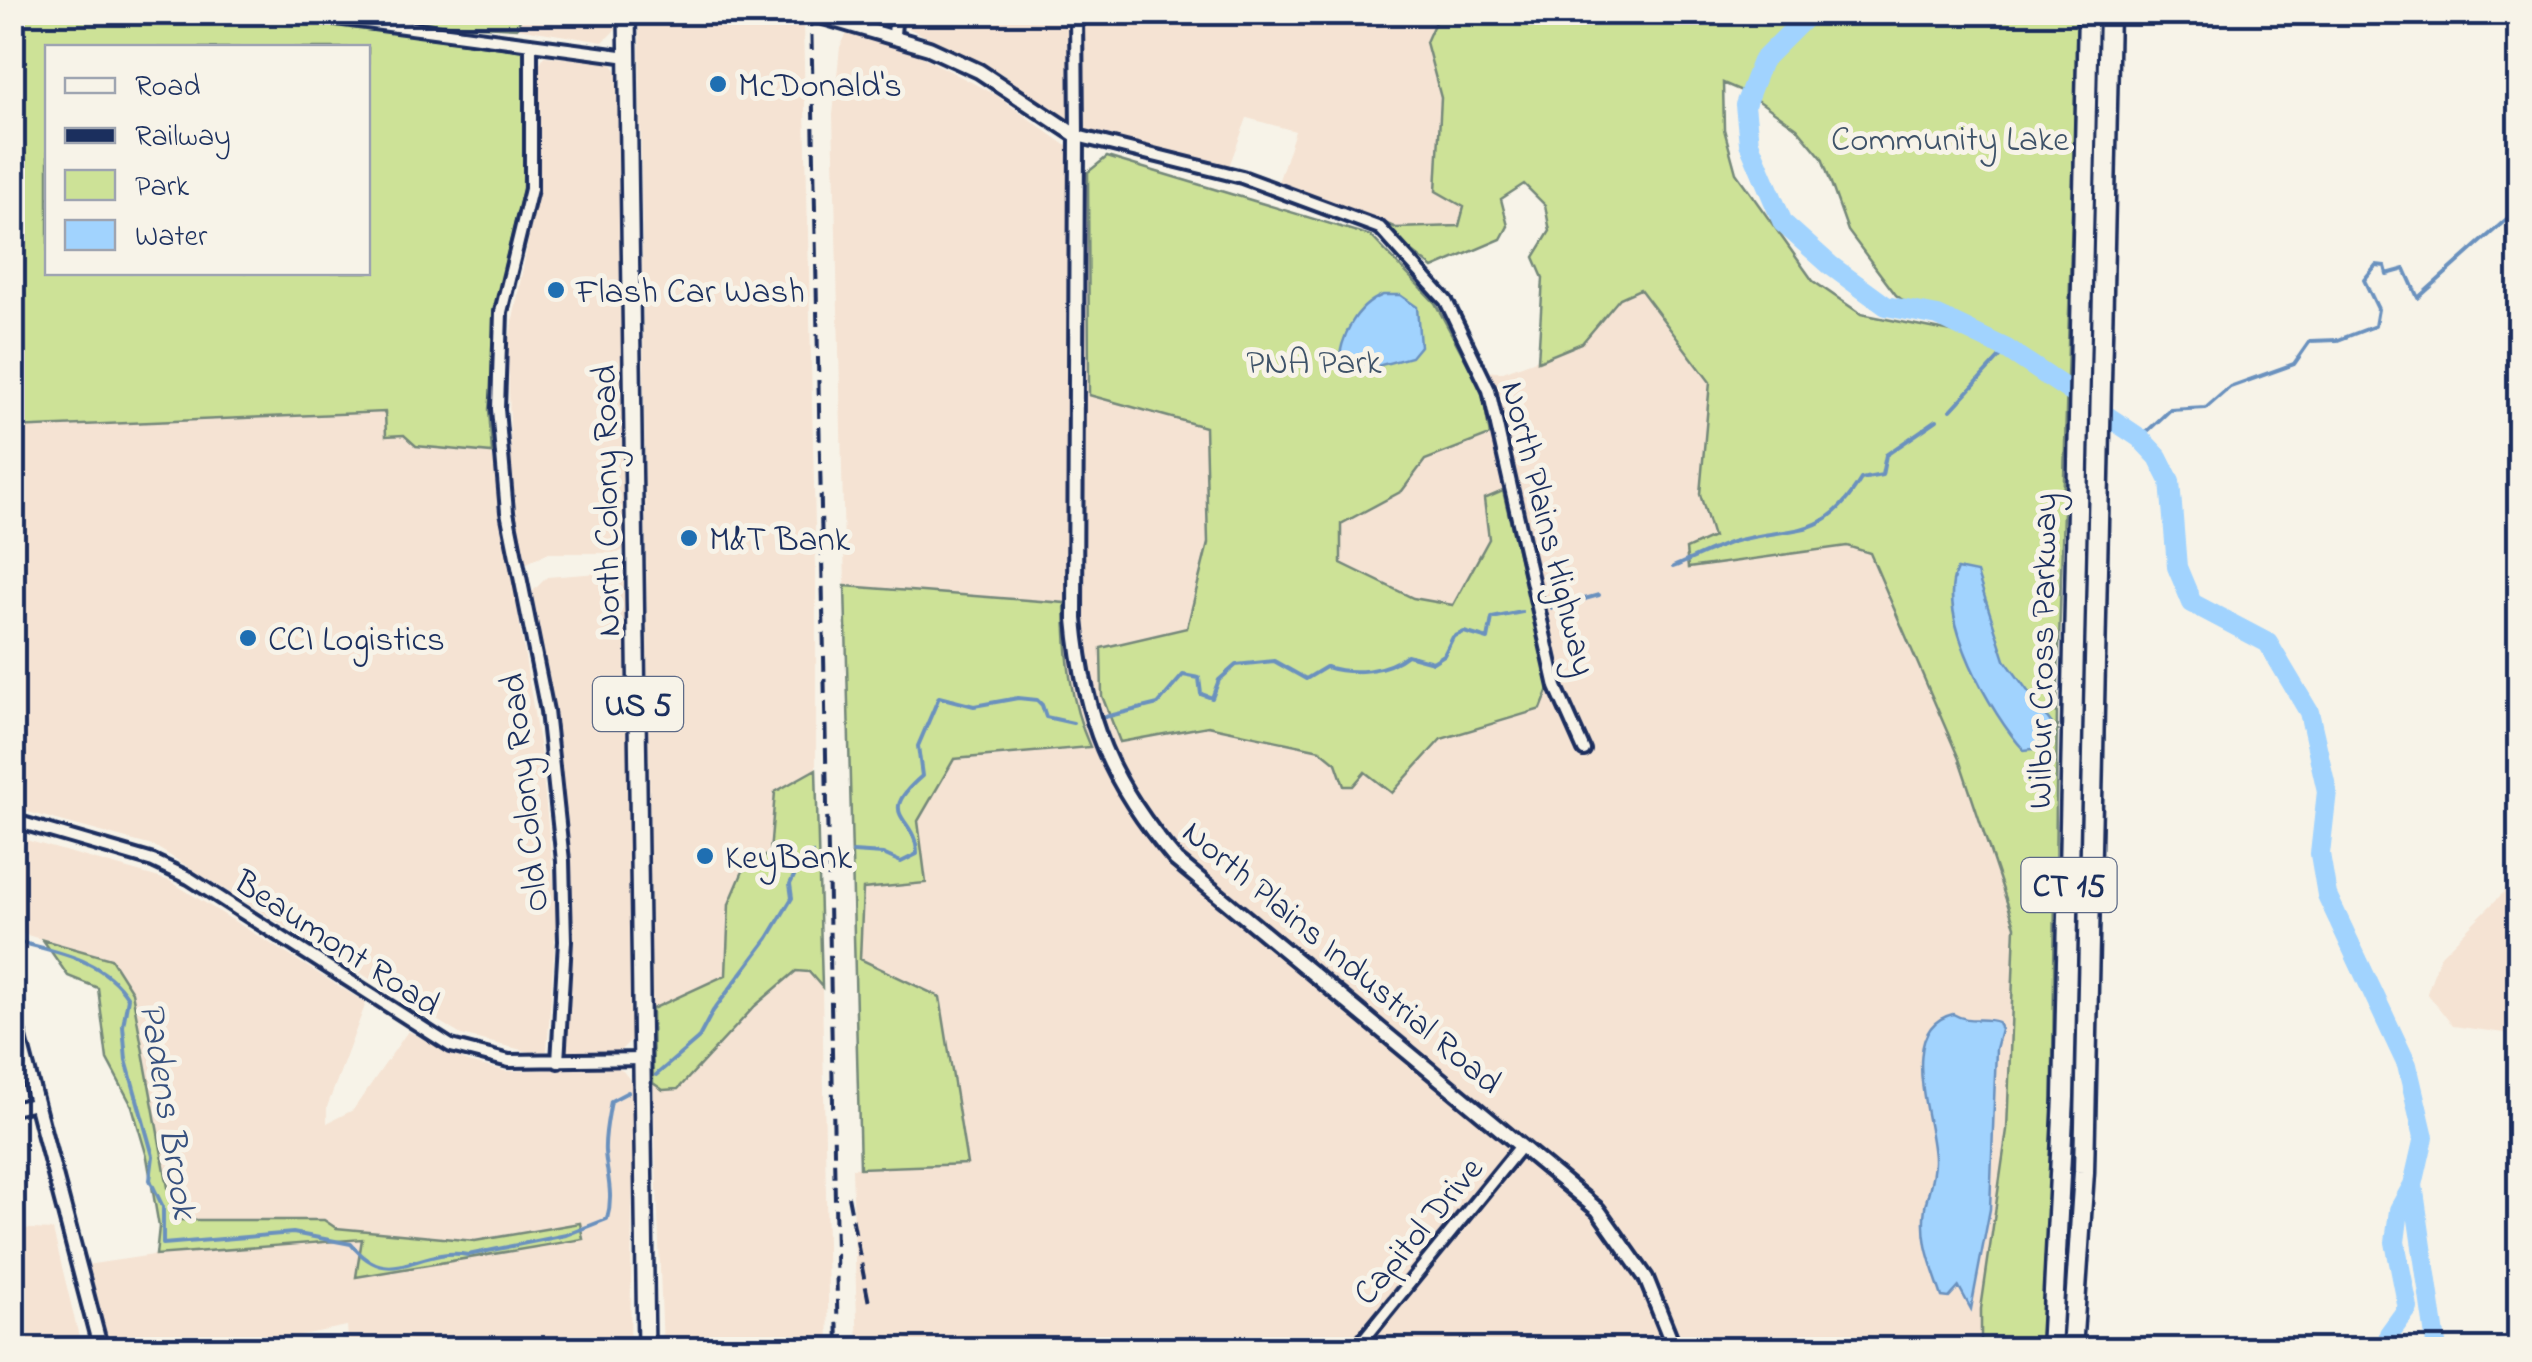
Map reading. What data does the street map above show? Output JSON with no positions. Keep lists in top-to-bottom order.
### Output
{
  "streets": {
    "highway": ["Wilbur Cross Parkway", "CT 15"],
    "main road": ["North Colony Road", "US 5"],
    "street": [
      "North Plains Highway",
      "Old Colony Road",
      "Beaumont Road",
      "North Plains Industrial Road",
      "Capitol Drive"
    ]
  },
  "crossings": [
    ["North Colony Road", "Beaumont Road"],
    ["North Plains Highway", "North Plains Industrial Road"],
    ["Old Colony Road", "Beaumont Road"],
    ["North Plains Industrial Road", "Capitol Drive"]
  ],
  "water": ["Padens Brook"],
  "parks": ["Community Lake", "PNA Park"],
  "places": [
    "McDonald's",
    "Flash Car Wash",
    "M&T Bank",
    "CCI Logistics",
    "KeyBank"
  ],
  "legend": [
    "Road",
    "Railway",
    "Park",
    "Water"
  ]
}
